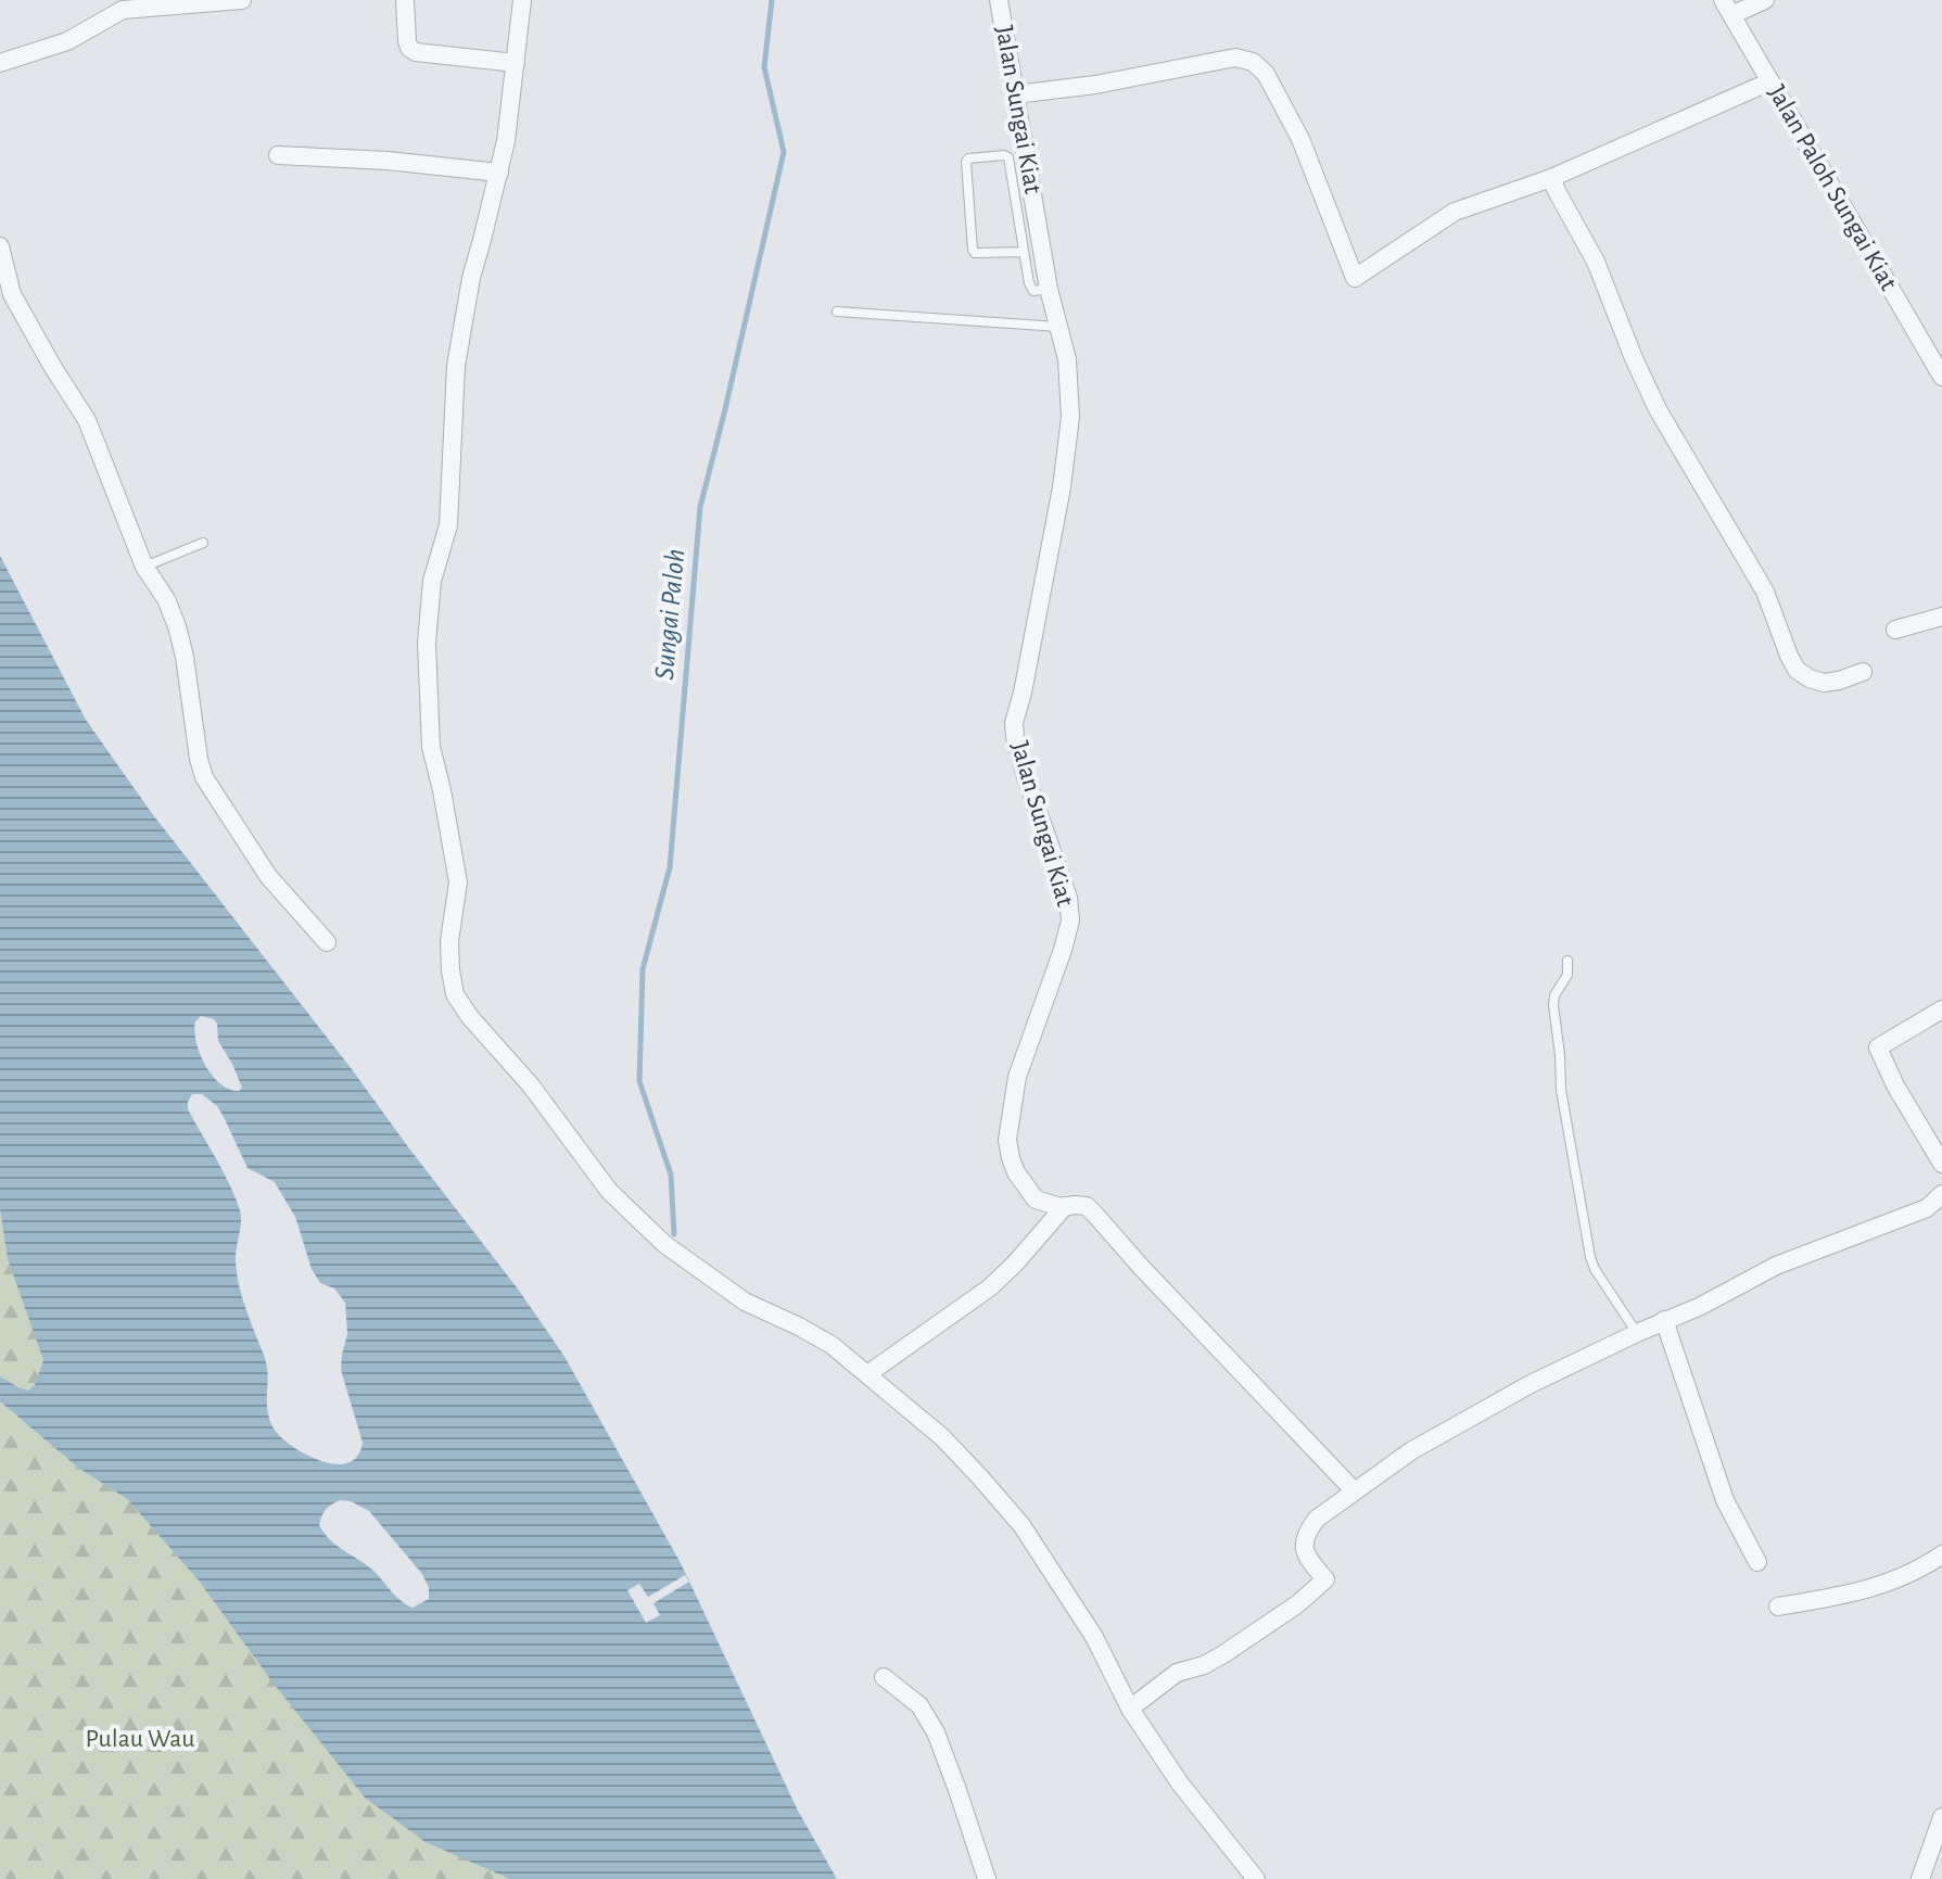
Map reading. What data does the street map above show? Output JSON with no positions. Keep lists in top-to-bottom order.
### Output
{
  "streets": {
    "street": ["Jalan Sungai Kiat", "Jalan Paloh Sungai Kiat"]
  },
  "water": ["Sungai Paloh"],
  "parks": ["Pulau Wau"]
}
